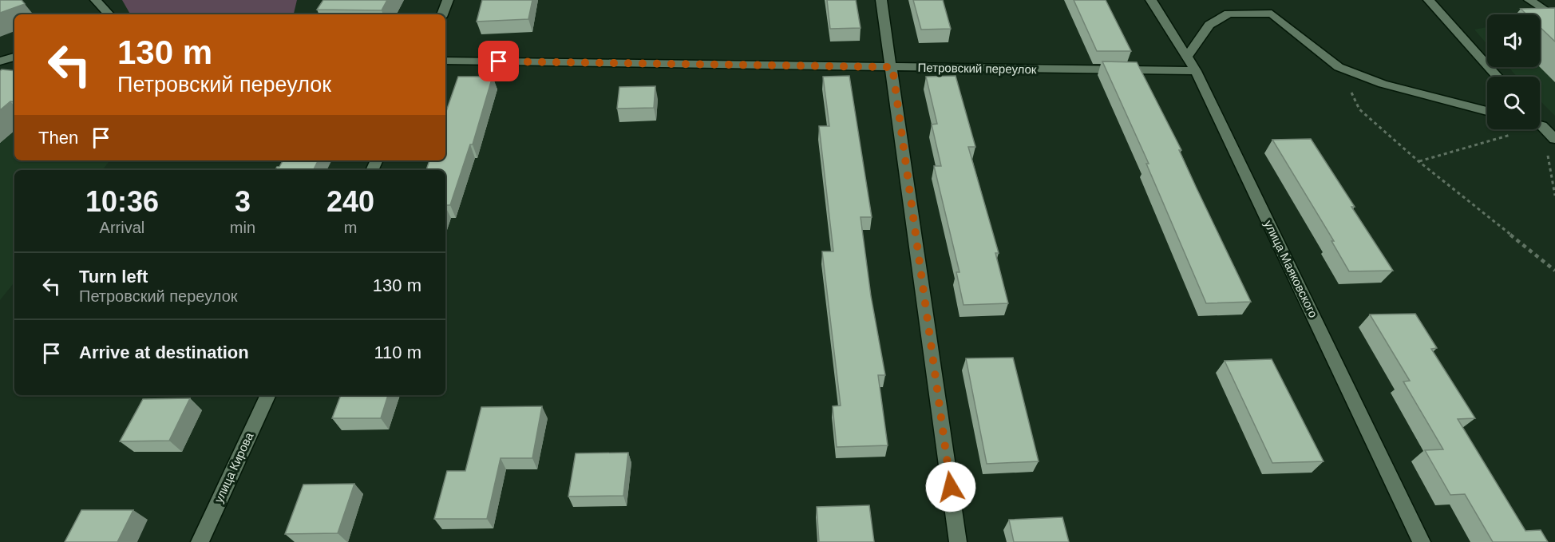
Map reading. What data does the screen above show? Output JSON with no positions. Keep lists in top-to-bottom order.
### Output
{
  "streets": {
    "street": ["Петровский переулок", "улица Маяковского", "улица Кирова"]
  },
  "crossings": [
    ["Петровский переулок", "улица Маяковского"]
  ],
  "page": {
    "turn": ["130 m", "Петровский переулок"],
    "then": "Then",
    "eta": [
      "10:36",
      "Arrival",
      "3",
      "min",
      "240",
      "m"
    ],
    "list": [
      {
        "name": "Turn left",
        "note": "Петровский переулок",
        "value": "130 m"
      },
      {
        "name": "Arrive at destination",
        "value": "110 m"
      }
    ]
  }
}
